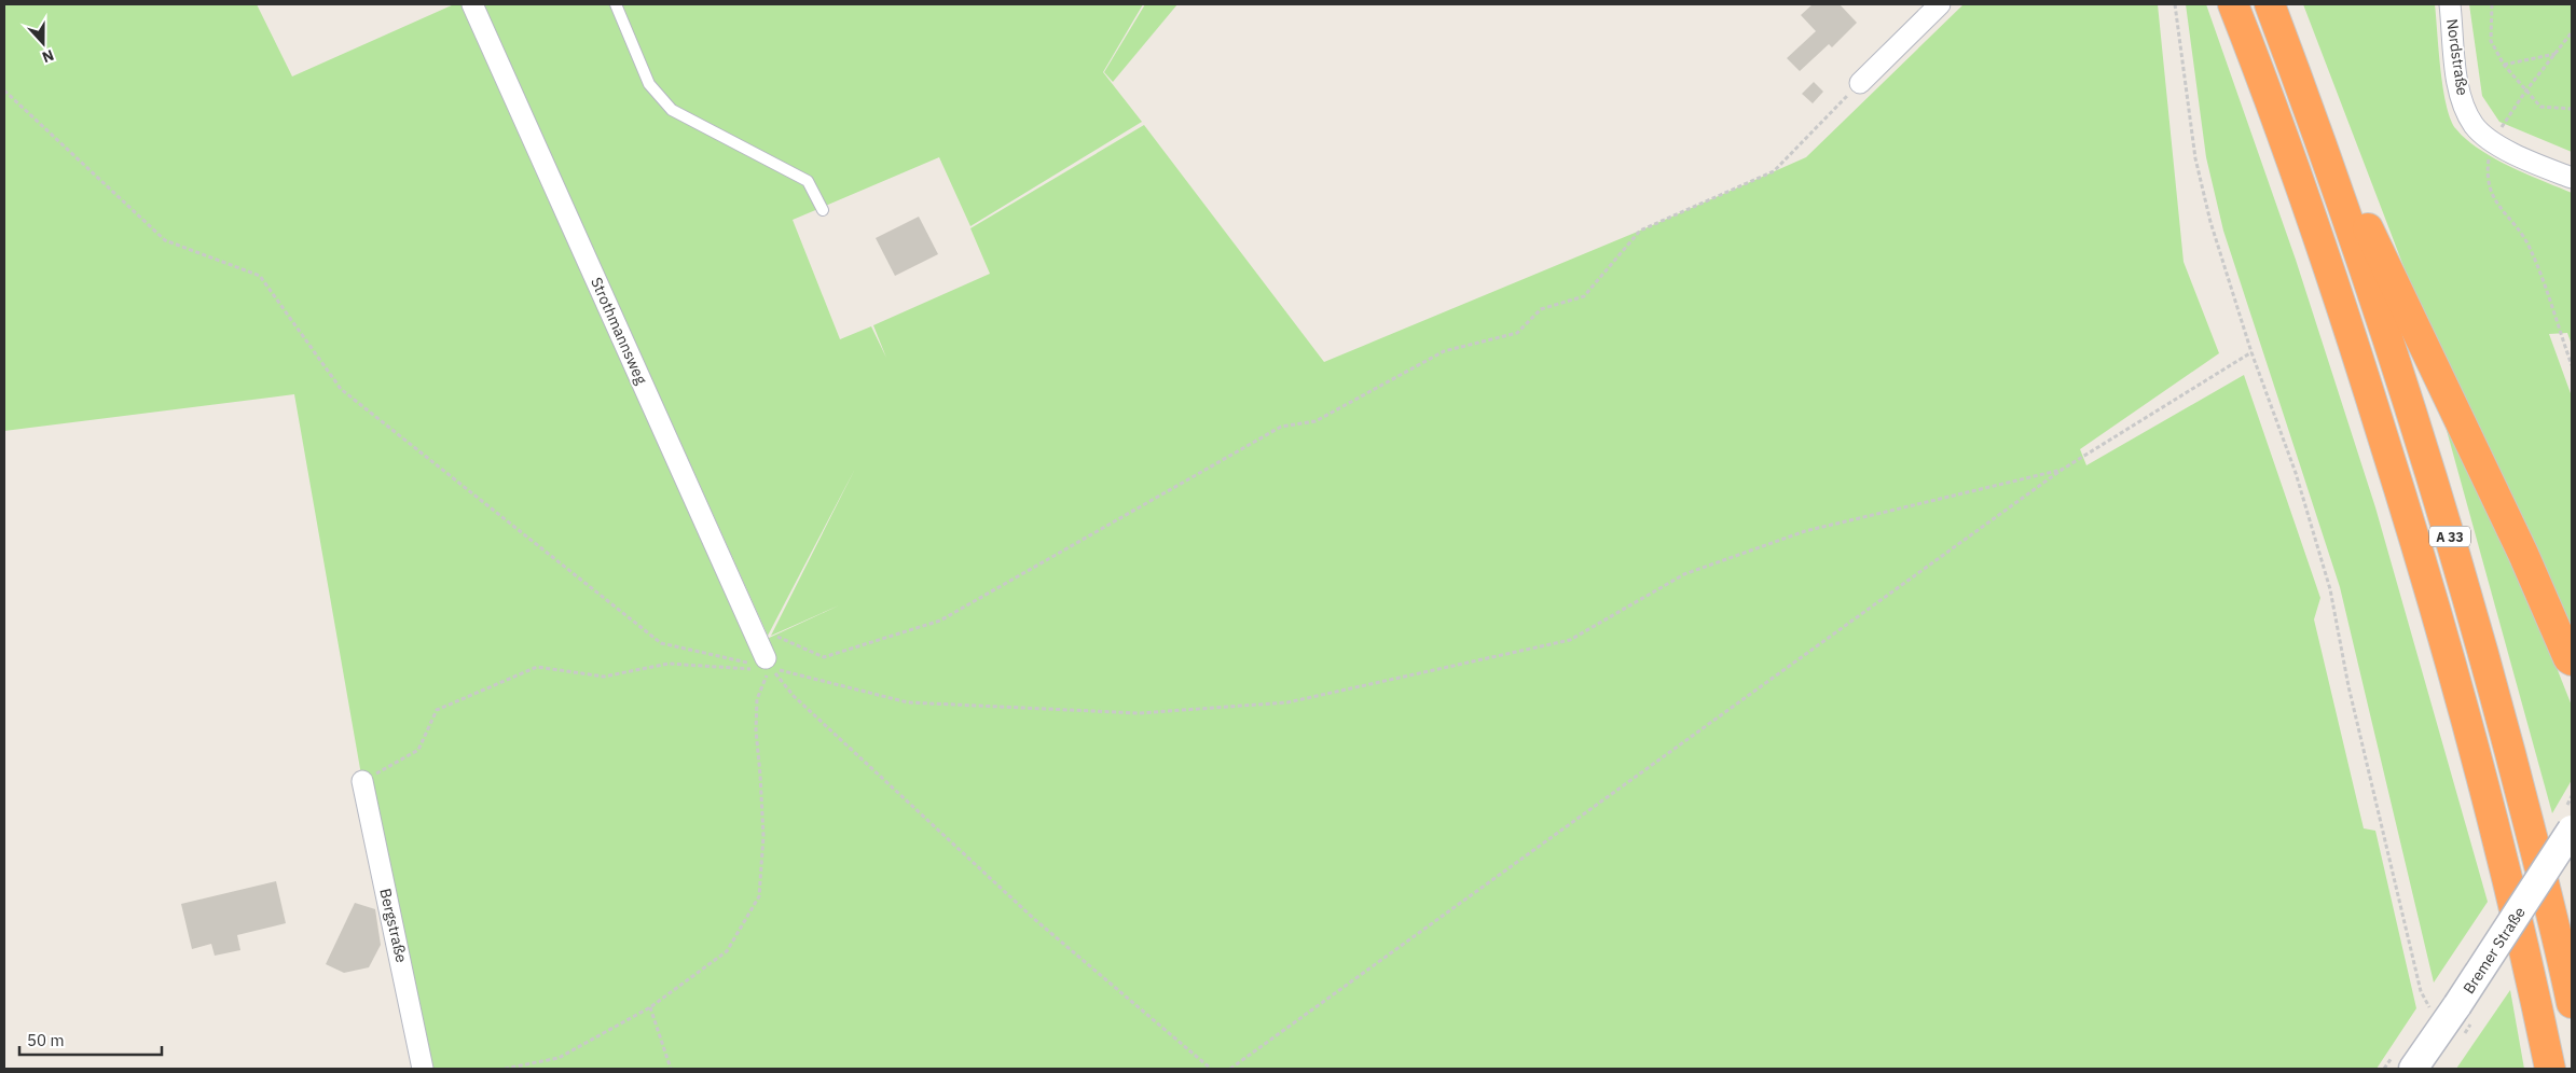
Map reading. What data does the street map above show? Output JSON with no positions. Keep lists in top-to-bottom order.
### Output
{
  "streets": {
    "highway": ["A 33"],
    "main road": ["Bremer Straße"],
    "street": ["Nordstraße", "Strothmannsweg", "Bergstraße"]
  },
  "scale_bar": "50 m",
  "north": "bottom"
}
